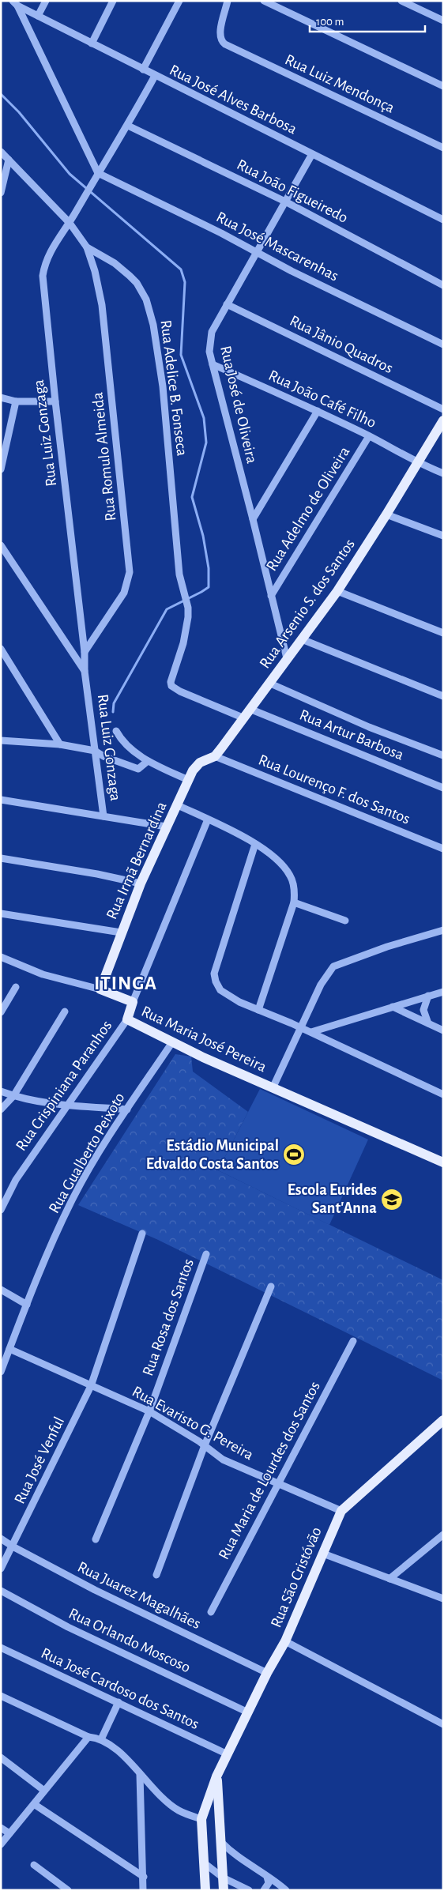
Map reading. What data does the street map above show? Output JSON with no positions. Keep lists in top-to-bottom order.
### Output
{
  "streets": {
    "main road": [
      "Rua Arsenio S. dos Santos",
      "Rua Irmã Bernardina",
      "Rua Maria José Pereira",
      "Rua São Cristóvão"
    ],
    "street": [
      "Rua Luiz Mendonça",
      "Rua José Alves Barbosa",
      "Rua João Figueiredo",
      "Rua José Mascarenhas",
      "Rua Jânio Quadros",
      "Rua Adelice B. Fonseca",
      "Rua João Café Filho",
      "Rua José de Oliveira",
      "Rua Luiz Gonzaga",
      "Rua Romulo Almeida",
      "Rua Adelmo de Oliveira",
      "Rua Artur Barbosa",
      "Rua Lourenço F. dos Santos",
      "Rua Crispiniana Paranhos",
      "Rua Gualberto Peixoto",
      "Rua Rosa dos Santos",
      "Rua Evaristo G. Pereira",
      "Rua José Venful",
      "Rua Maria de Lourdes dos Santos",
      "Rua Juarez Magalhães",
      "Rua Orlando Moscoso",
      "Rua José Cardoso dos Santos"
    ]
  },
  "crossings": [
    ["Rua José Alves Barbosa", "Rua José de Oliveira"],
    ["Rua José Alves Barbosa", "Rua Luiz Gonzaga"],
    ["Rua João Figueiredo", "Rua José de Oliveira"],
    ["Rua João Figueiredo", "Rua Luiz Gonzaga"],
    ["Rua José Mascarenhas", "Rua José de Oliveira"],
    ["Rua José Mascarenhas", "Rua Luiz Gonzaga"],
    ["Rua Jânio Quadros", "Rua José de Oliveira"],
    ["Rua Adelice B. Fonseca", "Rua Luiz Gonzaga"],
    ["Rua Adelice B. Fonseca", "Rua Romulo Almeida"],
    ["Rua Adelice B. Fonseca", "Rua Arsenio S. dos Santos"],
    ["Rua João Café Filho", "Rua José de Oliveira"],
    ["Rua João Café Filho", "Rua Adelmo de Oliveira"],
    ["Rua João Café Filho", "Rua Arsenio S. dos Santos"],
    ["Rua José de Oliveira", "Rua Adelmo de Oliveira"],
    ["Rua José de Oliveira", "Rua Arsenio S. dos Santos"],
    ["Rua Luiz Gonzaga", "Rua Romulo Almeida"],
    ["Rua Arsenio S. dos Santos", "Rua Artur Barbosa"],
    ["Rua Arsenio S. dos Santos", "Rua Lourenço F. dos Santos"],
    ["Rua Arsenio S. dos Santos", "Rua Irmã Bernardina"],
    ["Rua Lourenço F. dos Santos", "Rua Irmã Bernardina"],
    ["Rua Maria José Pereira", "Rua Crispiniana Paranhos"],
    ["Rua Maria José Pereira", "Rua Gualberto Peixoto"],
    ["Rua Rosa dos Santos", "Rua Evaristo G. Pereira"],
    ["Rua Evaristo G. Pereira", "Rua José Venful"],
    ["Rua Evaristo G. Pereira", "Rua Maria de Lourdes dos Santos"],
    ["Rua Evaristo G. Pereira", "Rua São Cristóvão"],
    ["Rua José Venful", "Rua Juarez Magalhães"],
    ["Rua São Cristóvão", "Rua Juarez Magalhães"],
    ["Rua São Cristóvão", "Rua Orlando Moscoso"],
    ["Rua São Cristóvão", "Rua José Cardoso dos Santos"]
  ],
  "districts": ["ITINGA"],
  "places": {
    "sports": ["Estádio Municipal Edvaldo Costa Santos"],
    "school or university": ["Escola Eurides Sant'Anna"]
  },
  "scale_bar": "100 m"
}
